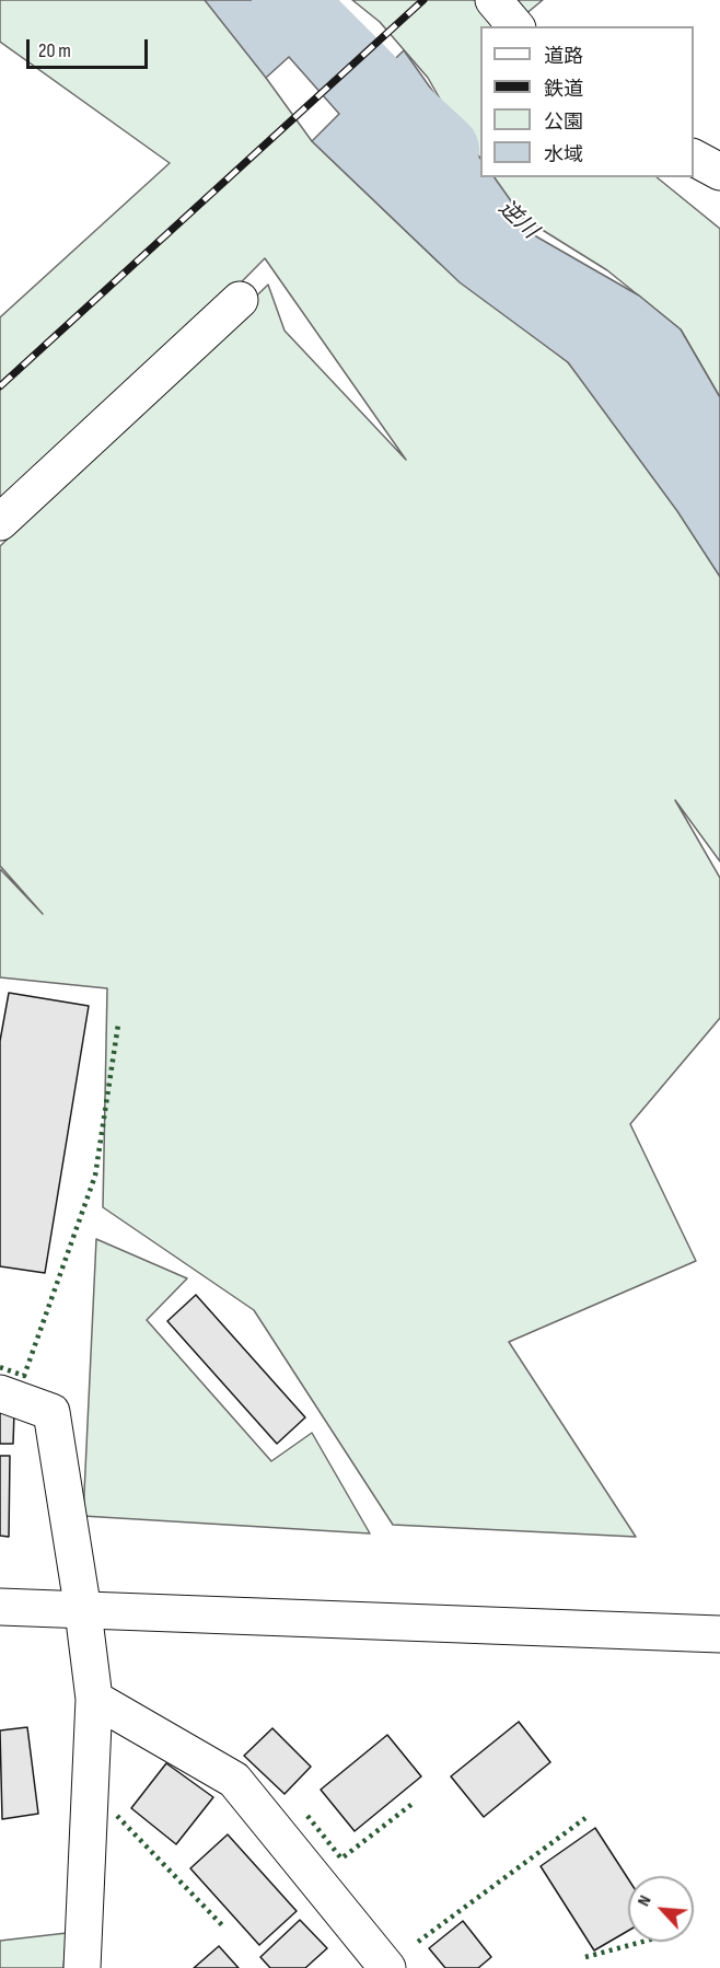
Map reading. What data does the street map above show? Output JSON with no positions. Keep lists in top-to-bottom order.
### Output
{
  "water": ["逆川"],
  "legend": [
    "道路",
    "鉄道",
    "公園",
    "水域"
  ],
  "scale_bar": "20 m",
  "north": "top left"
}
